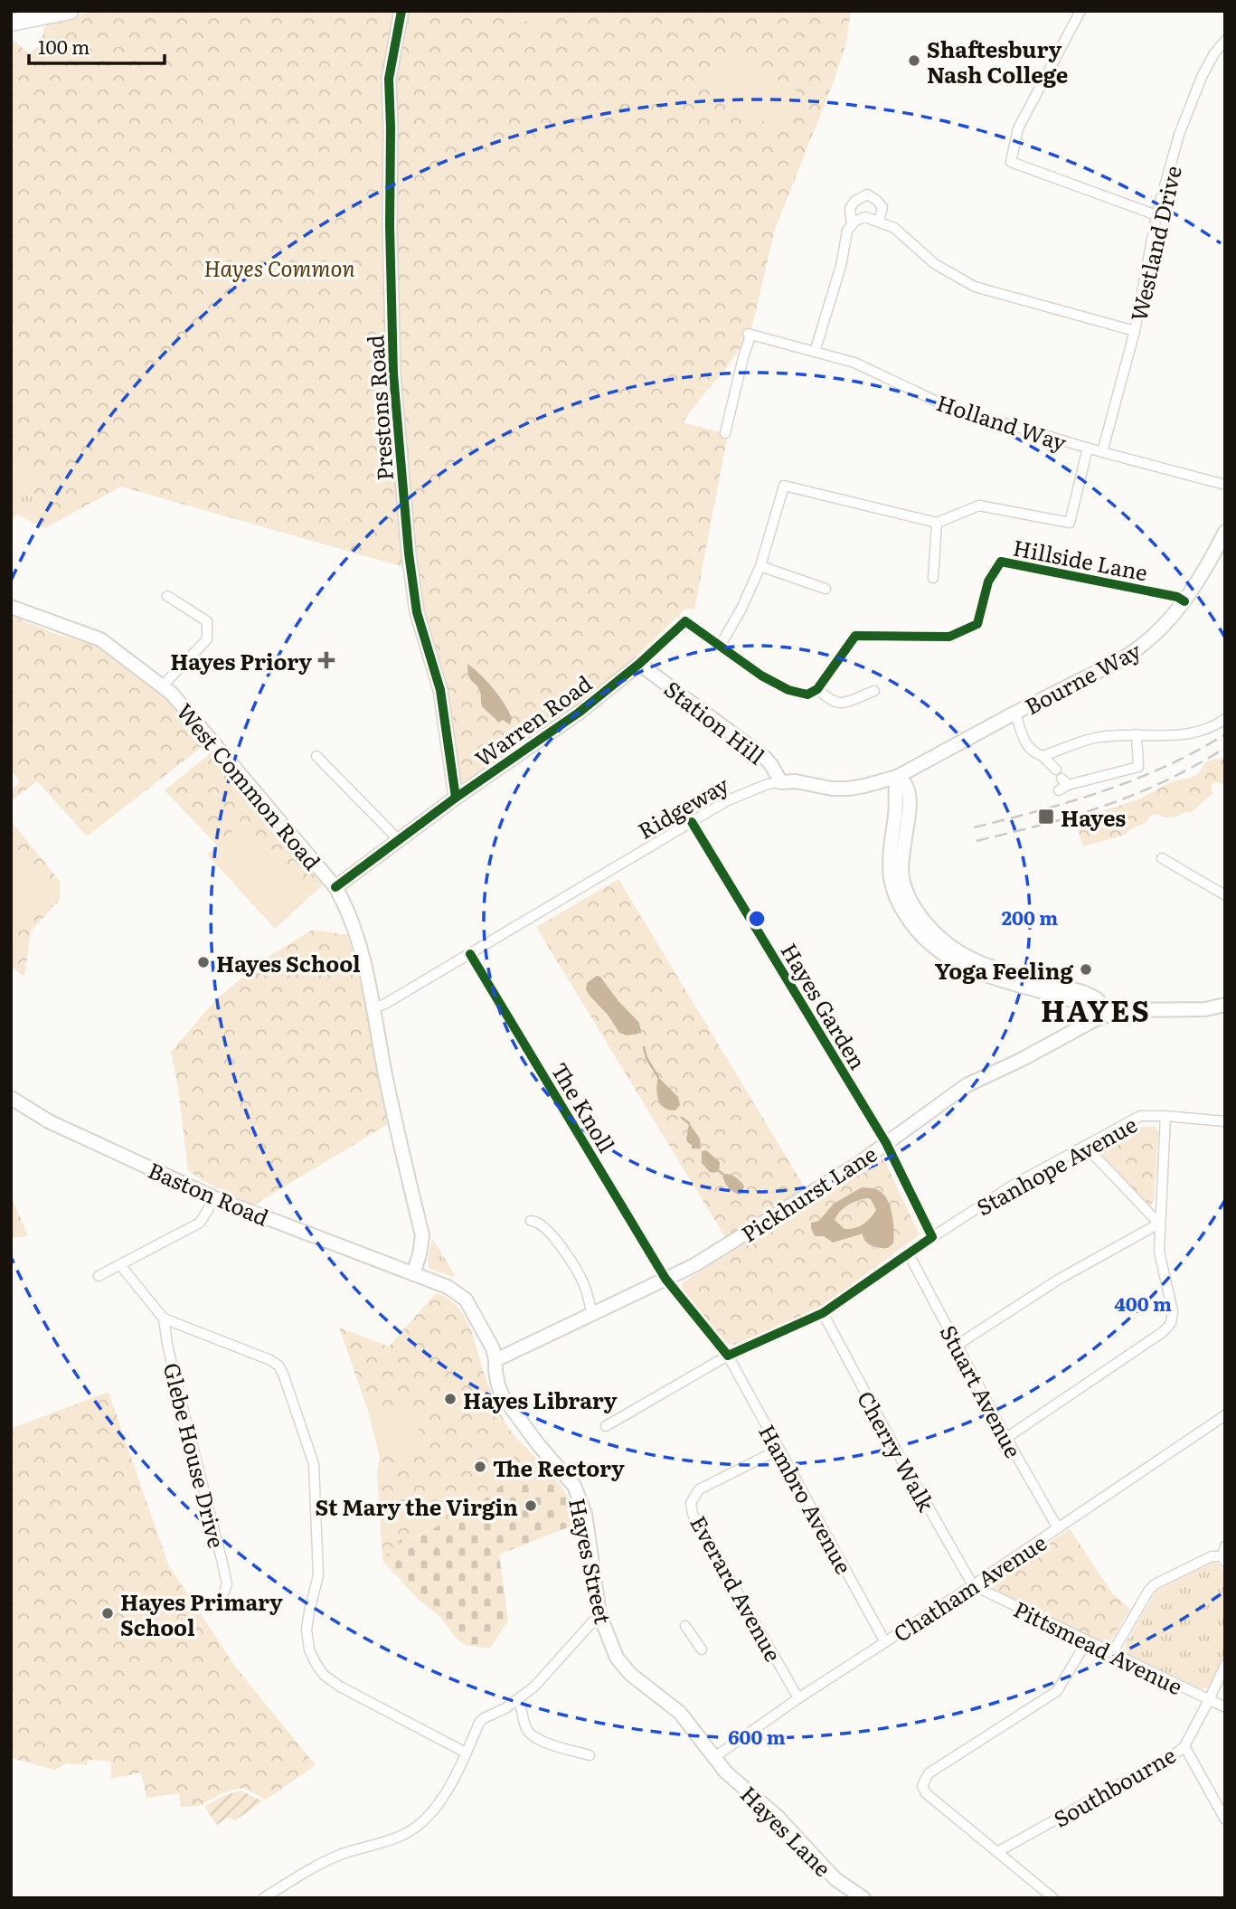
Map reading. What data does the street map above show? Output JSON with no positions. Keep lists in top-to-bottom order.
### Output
{
  "streets": {
    "street": [
      "Westland Drive",
      "Prestons Road",
      "Holland Way",
      "Hillside Lane",
      "Bourne Way",
      "Warren Road",
      "Station Hill",
      "West Common Road",
      "Ridgeway",
      "Hayes Garden",
      "The Knoll",
      "Stanhope Avenue",
      "Baston Road",
      "Pickhurst Lane",
      "Stuart Avenue",
      "Cherry Walk",
      "Glebe House Drive",
      "Hambro Avenue",
      "Hayes Street",
      "Chatham Avenue",
      "Everard Avenue",
      "Pittsmead Avenue",
      "Southbourne",
      "Hayes Lane"
    ]
  },
  "crossings": [
    ["Westland Drive", "Holland Way"],
    ["Prestons Road", "Warren Road"],
    ["Hillside Lane", "Bourne Way"],
    ["Bourne Way", "Station Hill"],
    ["Warren Road", "Station Hill"],
    ["Warren Road", "West Common Road"],
    ["Station Hill", "Ridgeway"],
    ["West Common Road", "Ridgeway"],
    ["West Common Road", "Baston Road"],
    ["West Common Road", "Hayes Street"],
    ["Ridgeway", "Hayes Garden"],
    ["Ridgeway", "The Knoll"],
    ["Hayes Garden", "Stanhope Avenue"],
    ["Hayes Garden", "Pickhurst Lane"],
    ["The Knoll", "Stanhope Avenue"],
    ["The Knoll", "Pickhurst Lane"],
    ["The Knoll", "Hambro Avenue"],
    ["Stanhope Avenue", "Stuart Avenue"],
    ["Stanhope Avenue", "Cherry Walk"],
    ["Stanhope Avenue", "Hambro Avenue"],
    ["Baston Road", "Hayes Street"],
    ["Pickhurst Lane", "Hayes Street"],
    ["Stuart Avenue", "Chatham Avenue"],
    ["Cherry Walk", "Chatham Avenue"],
    ["Cherry Walk", "Pittsmead Avenue"],
    ["Hambro Avenue", "Chatham Avenue"],
    ["Hambro Avenue", "Everard Avenue"],
    ["Hayes Street", "Chatham Avenue"],
    ["Hayes Street", "Hayes Lane"],
    ["Chatham Avenue", "Everard Avenue"],
    ["Chatham Avenue", "Pittsmead Avenue"],
    ["Chatham Avenue", "Hayes Lane"],
    ["Pittsmead Avenue", "Southbourne"]
  ],
  "districts": ["HAYES"],
  "parks": ["Hayes Common"],
  "places": {
    "other": [
      "Shaftesbury Nash College",
      "Hayes School",
      "Yoga Feeling",
      "Hayes Library",
      "The Rectory",
      "St Mary the Virgin",
      "Hayes Primary School"
    ],
    "health": ["Hayes Priory"],
    "transit": ["Hayes"]
  },
  "scale_bar": "100 m",
  "rings": ["200 m", "400 m", "600 m"]
}
